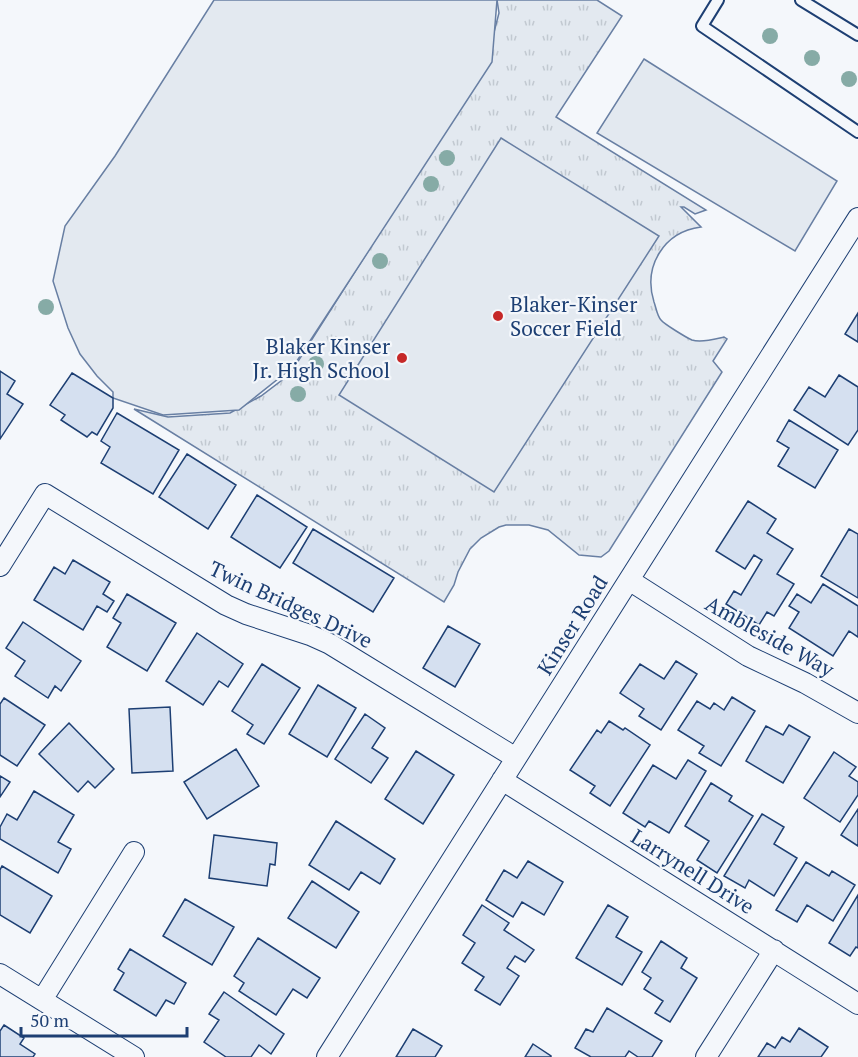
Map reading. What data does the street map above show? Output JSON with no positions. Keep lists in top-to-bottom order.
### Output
{
  "streets": {
    "street": [
      "Twin Bridges Drive",
      "Kinser Road",
      "Ambleside Way",
      "Larrynell Drive"
    ]
  },
  "crossings": [
    ["Twin Bridges Drive", "Kinser Road"],
    ["Kinser Road", "Ambleside Way"],
    ["Kinser Road", "Larrynell Drive"]
  ],
  "places": ["Blaker-Kinser Soccer Field", "Blaker Kinser Jr. High School"],
  "scale_bar": "50 m"
}
